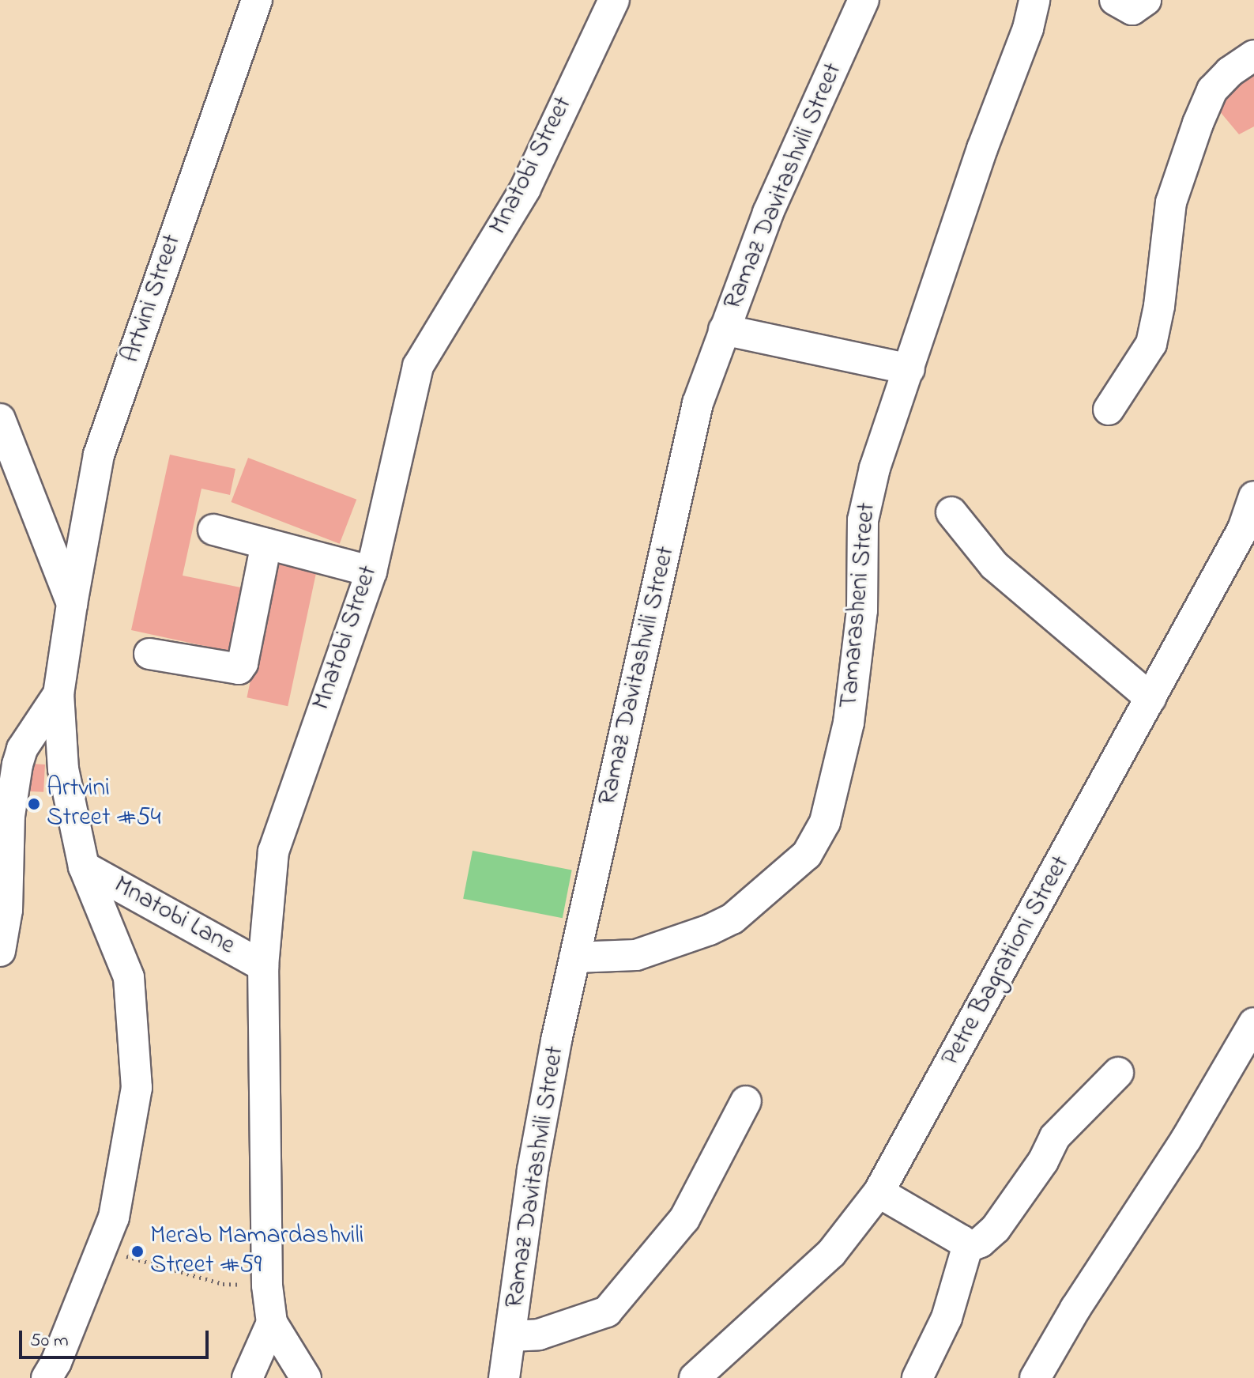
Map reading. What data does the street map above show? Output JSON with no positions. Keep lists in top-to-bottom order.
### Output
{
  "streets": {
    "street": [
      "Mnatobi Street",
      "Ramaz Davitashvili Street",
      "Artvini Street",
      "Tamarasheni Street",
      "Mnatobi Lane",
      "Petre Bagrationi Street"
    ]
  },
  "crossings": [
    ["Mnatobi Street", "Mnatobi Lane"],
    ["Ramaz Davitashvili Street", "Tamarasheni Street"]
  ],
  "places": ["Artvini Street #54", "Merab Mamardashvili Street #59"],
  "scale_bar": "50 m"
}
